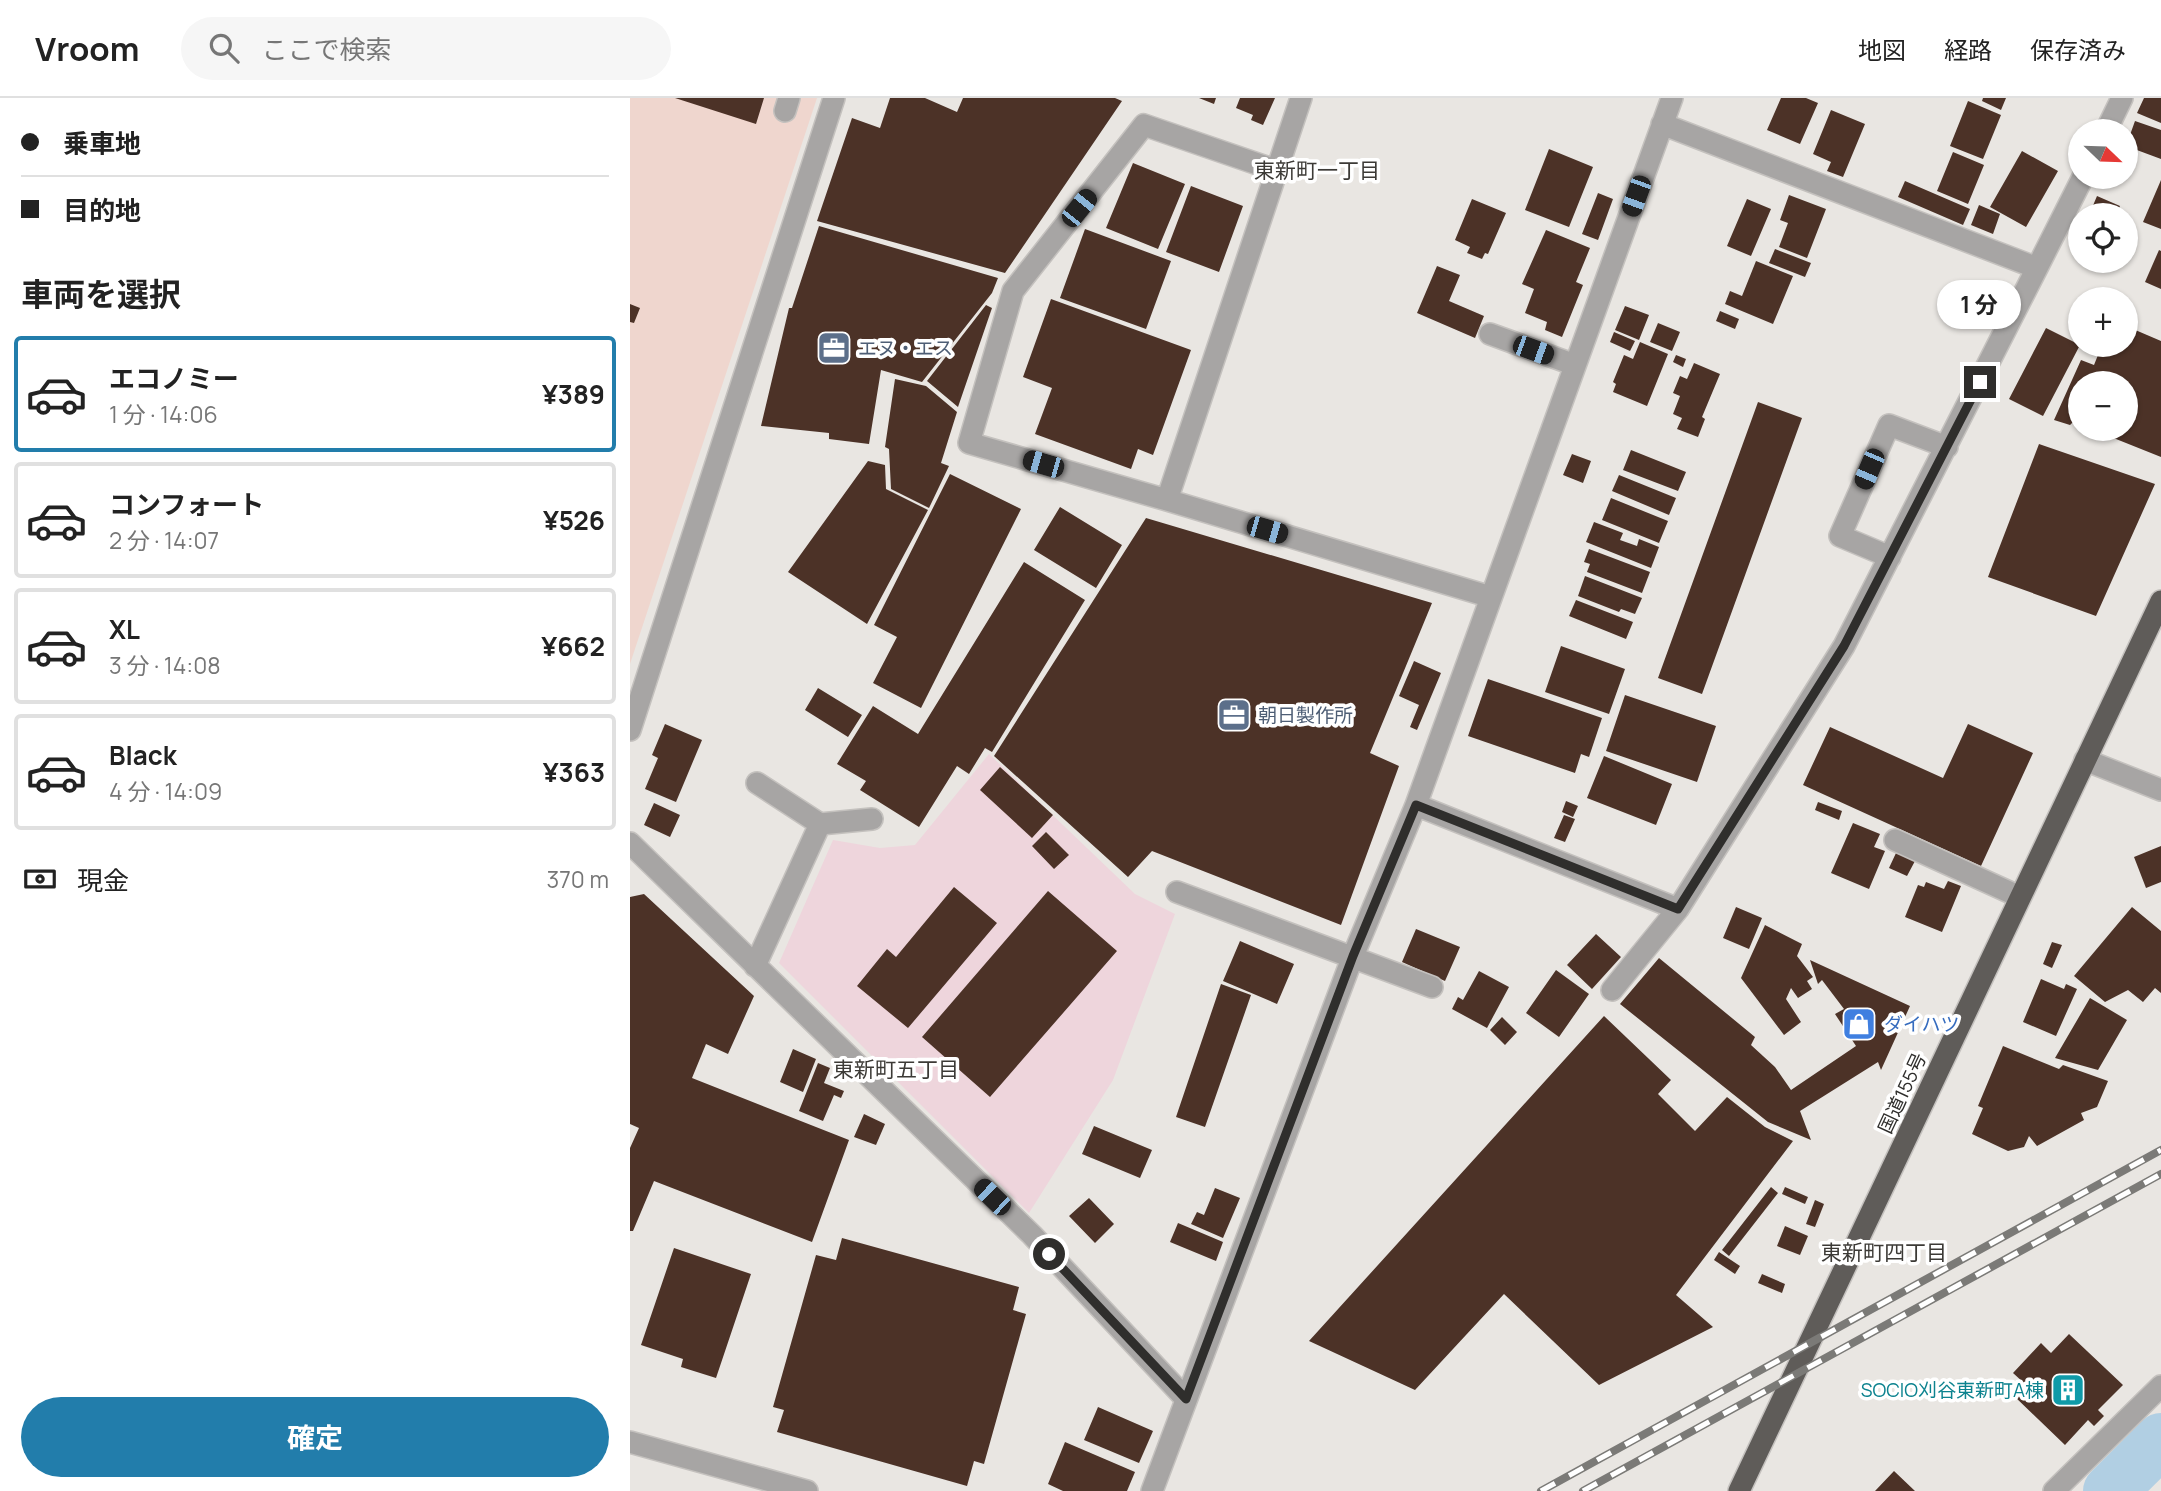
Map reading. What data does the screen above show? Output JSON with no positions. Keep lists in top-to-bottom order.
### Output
{
  "streets": {
    "highway": ["国道155号"]
  },
  "districts": ["東新町一丁目", "東新町五丁目", "東新町四丁目"],
  "places": {
    "office": ["エヌ・エス", "朝日製作所"],
    "shop": ["ダイハツ"],
    "building": ["SOCIO刈谷東新町A棟"]
  },
  "north": "bottom right",
  "page": {
    "header": "Vroom",
    "search": "ここで検索",
    "nav": ["地図", "経路", "保存済み"],
    "banner": ["乗車地", "目的地"],
    "map_buttons": ["+", "−"],
    "heading": "車両を選択",
    "bubble": "1 分",
    "list": [
      {
        "name": "エコノミー",
        "note": "1 分 · 14:06",
        "value": "¥389"
      },
      {
        "name": "コンフォート",
        "note": "2 分 · 14:07",
        "value": "¥526"
      },
      {
        "name": "XL",
        "note": "3 分 · 14:08",
        "value": "¥662"
      },
      {
        "name": "Black",
        "note": "4 分 · 14:09",
        "value": "¥363"
      }
    ],
    "pay": ["現金", "370 m"],
    "buttons": "確定"
  }
}
